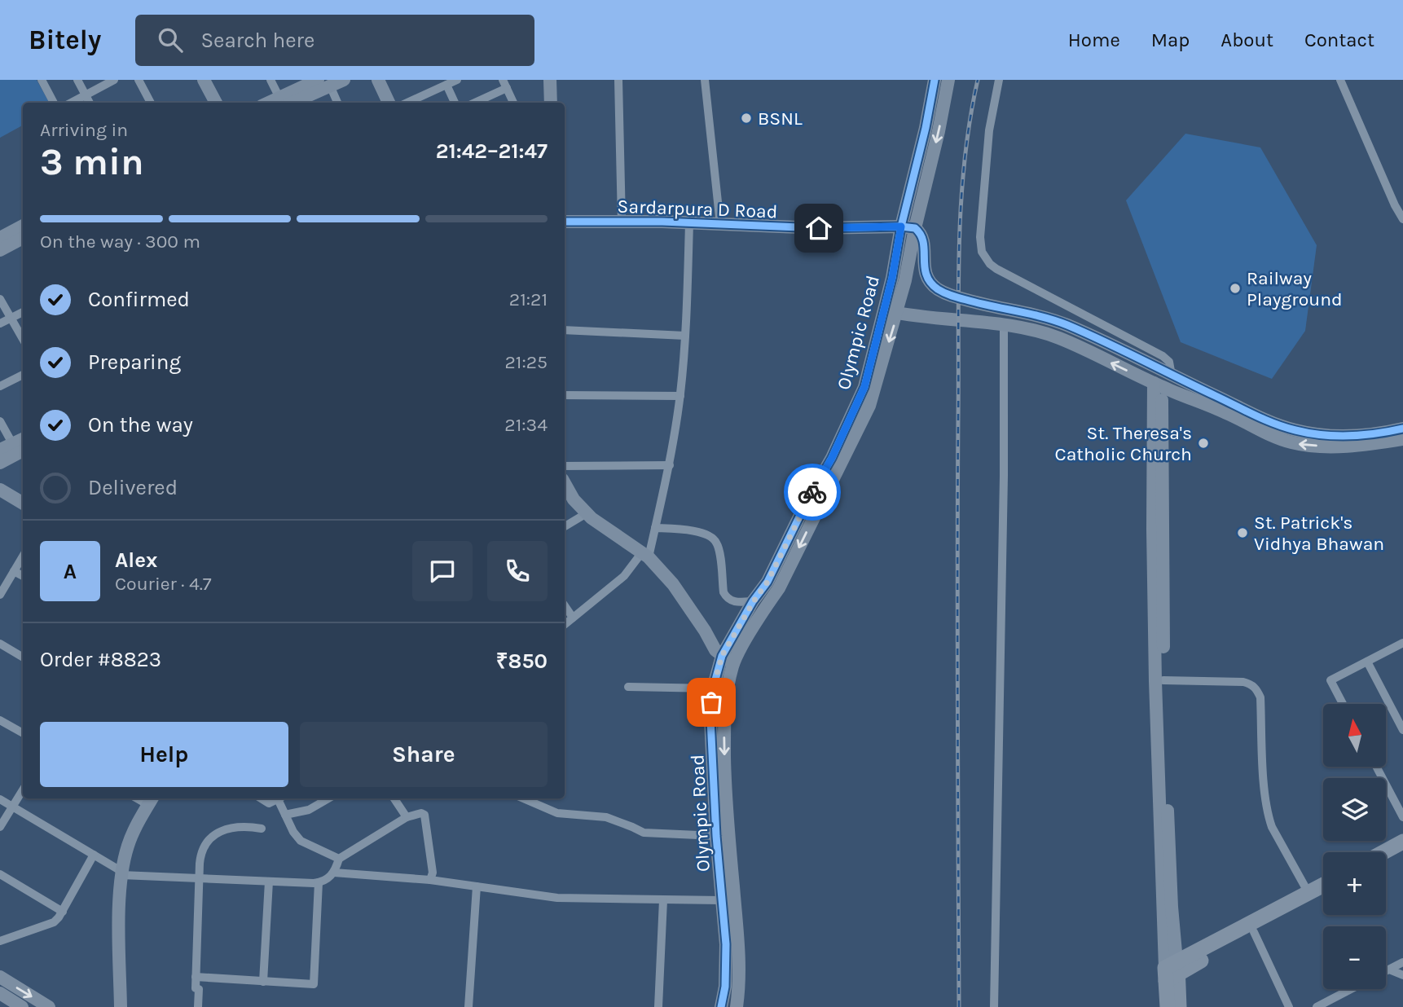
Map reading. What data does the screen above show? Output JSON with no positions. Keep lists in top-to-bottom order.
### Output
{
  "streets": {
    "street": ["Sardarpura D Road", "Olympic Road"]
  },
  "crossings": [
    ["Sardarpura D Road", "Olympic Road"]
  ],
  "places": [
    "BSNL",
    "Railway Playground",
    "St. Theresa's Catholic Church",
    "St. Patrick's Vidhya Bhawan"
  ],
  "north": "top",
  "page": {
    "header": "Bitely",
    "search": "Search here",
    "nav": [
      "Home",
      "Map",
      "About",
      "Contact"
    ],
    "heading": ["3 min", "Arriving in", "21:42–21:47"],
    "panel": [
      "Alex",
      "Courier · 4.7",
      "Order #8823",
      "₹850"
    ],
    "bar": "On the way · 300 m",
    "list": [
      ["Confirmed", "21:21"],
      ["Preparing", "21:25"],
      ["On the way", "21:34"],
      "Delivered"
    ],
    "round": "A",
    "map_buttons": ["+", "−"],
    "buttons": ["Help", "Share"]
  }
}
